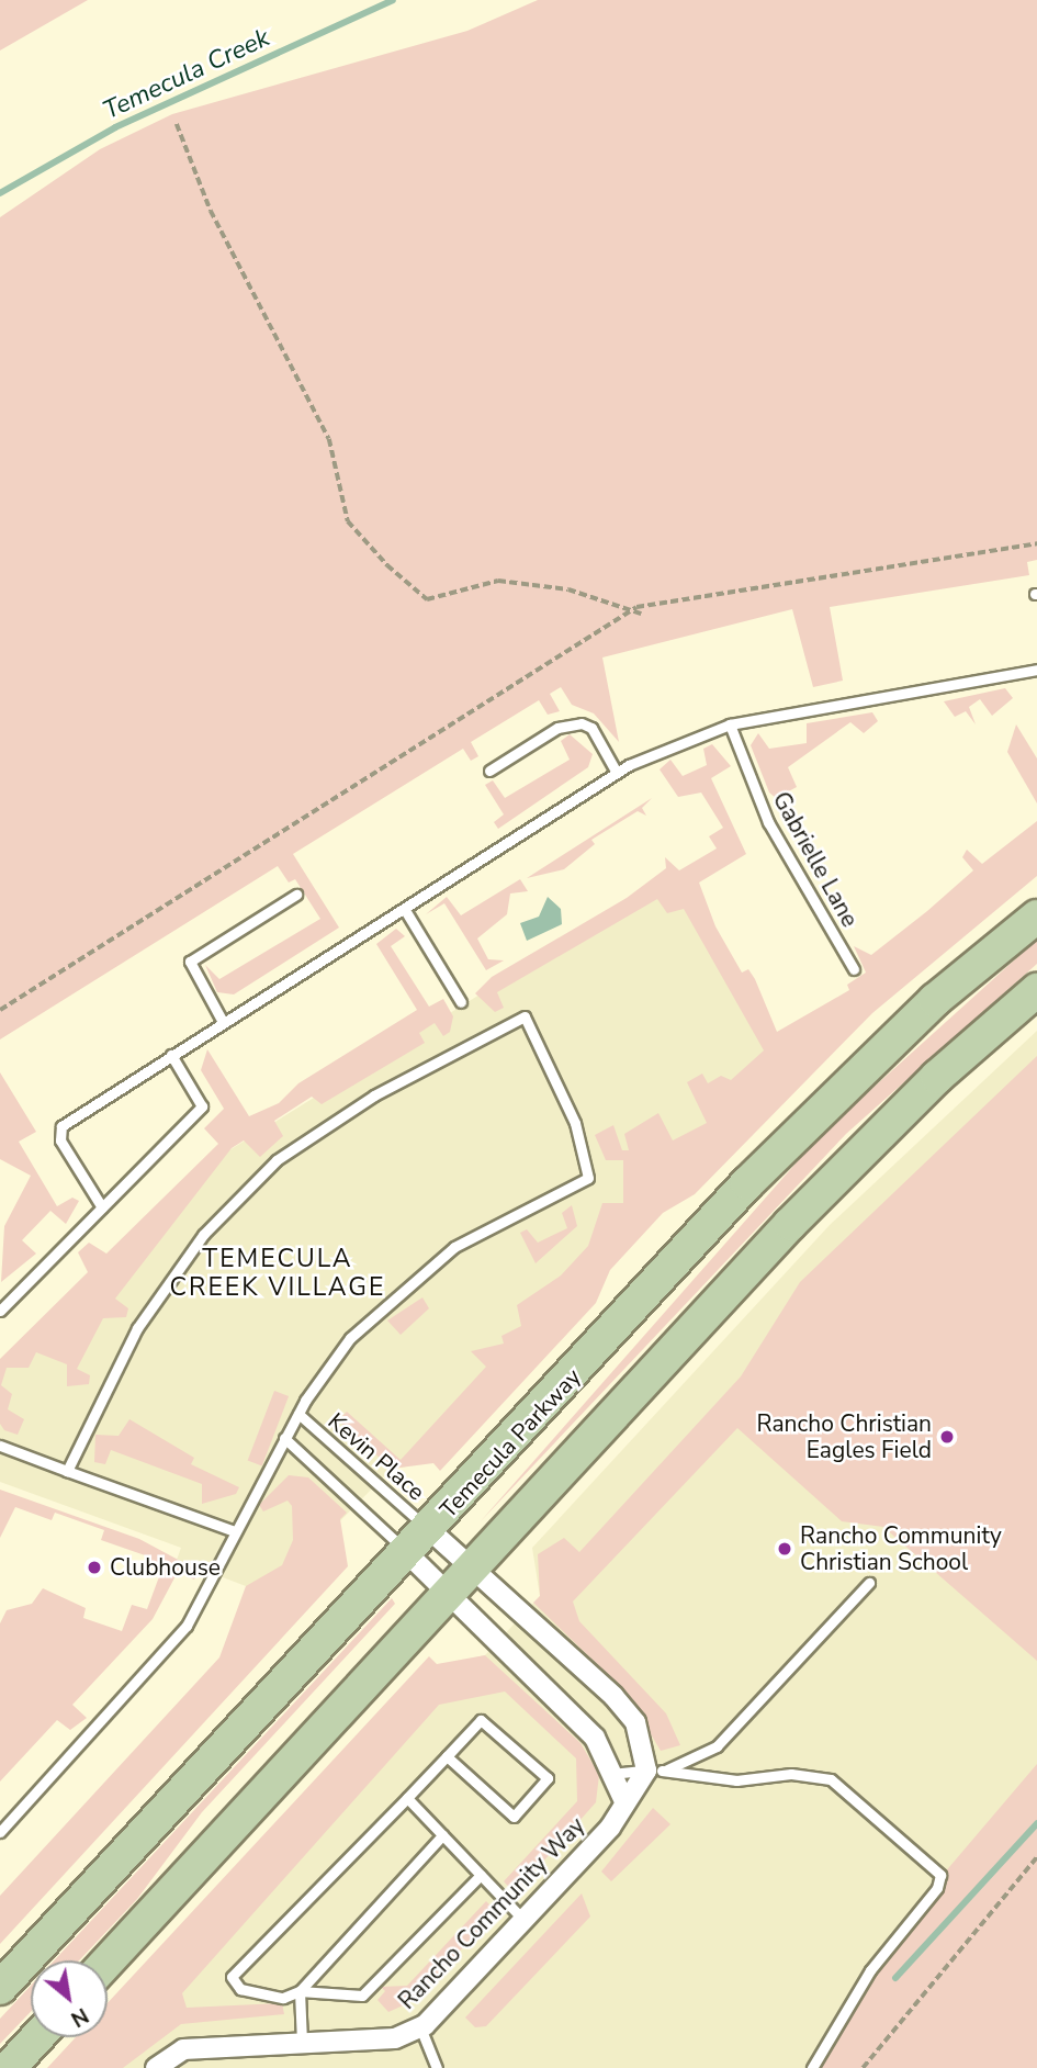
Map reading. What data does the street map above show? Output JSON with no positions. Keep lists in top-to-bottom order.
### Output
{
  "streets": {
    "main road": ["Temecula Parkway"],
    "street": ["Rancho Community Way"],
    "lane": ["Gabrielle Lane", "Kevin Place"]
  },
  "crossings": [
    ["Temecula Parkway", "Kevin Place"]
  ],
  "districts": ["TEMECULA CREEK VILLAGE"],
  "water": ["Temecula Creek"],
  "places": ["Rancho Christian Eagles Field", "Rancho Community Christian School", "Clubhouse"],
  "north": "bottom right"
}
